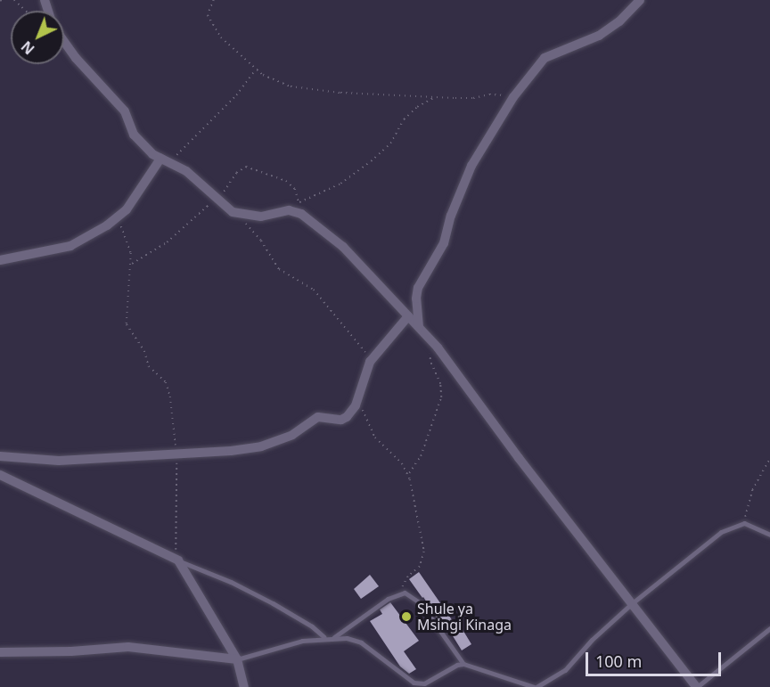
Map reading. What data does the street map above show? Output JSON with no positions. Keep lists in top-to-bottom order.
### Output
{
  "places": ["Shule ya Msingi Kinaga"],
  "scale_bar": "100 m",
  "north": "bottom left"
}
